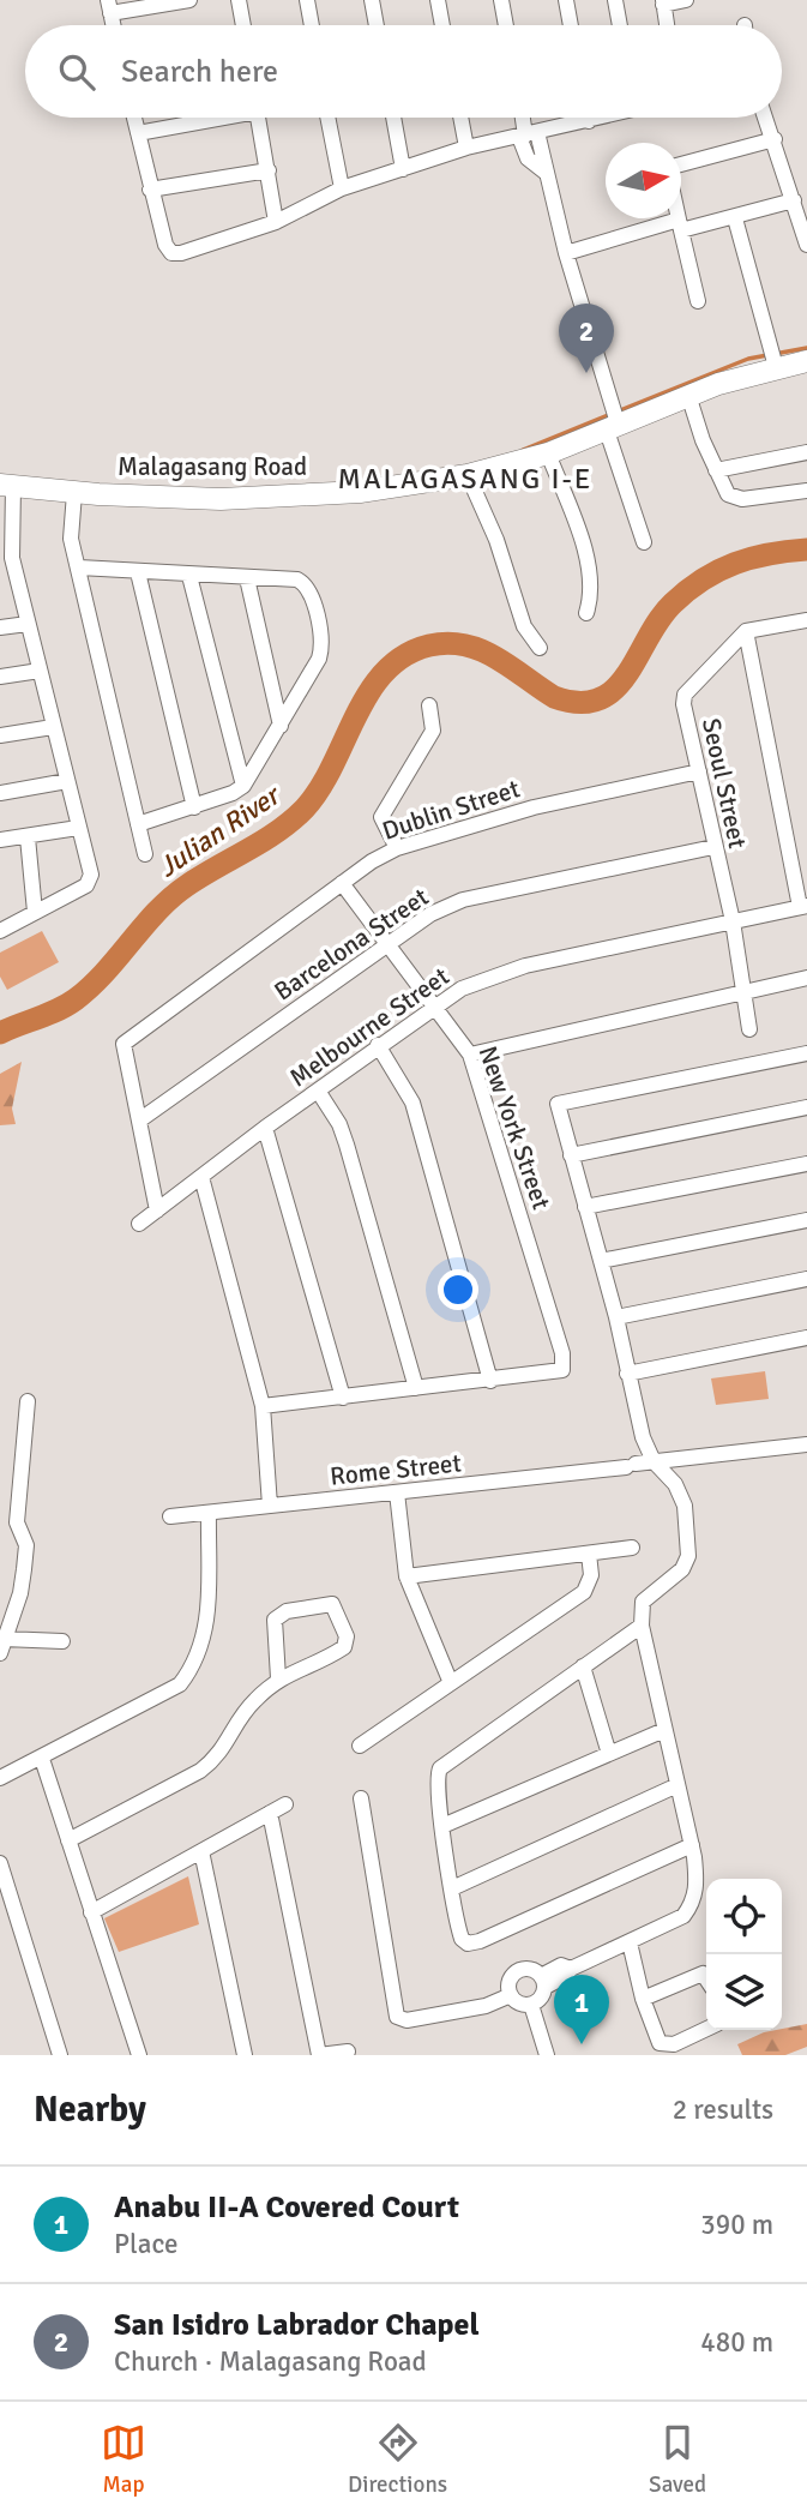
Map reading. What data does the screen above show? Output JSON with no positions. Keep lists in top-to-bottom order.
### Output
{
  "streets": {
    "main road": ["Malagasang Road"],
    "street": [
      "Seoul Street",
      "Dublin Street",
      "Barcelona Street",
      "Melbourne Street",
      "New York Street",
      "Rome Street"
    ]
  },
  "crossings": [
    ["Seoul Street", "Dublin Street"],
    ["Seoul Street", "Barcelona Street"],
    ["Seoul Street", "Melbourne Street"],
    ["Dublin Street", "Barcelona Street"],
    ["Dublin Street", "New York Street"],
    ["Barcelona Street", "New York Street"],
    ["Melbourne Street", "New York Street"]
  ],
  "districts": ["MALAGASANG I-E"],
  "water": ["Julian River"],
  "north": "right",
  "page": {
    "search": "Search here",
    "pins": ["2", "1"],
    "heading": ["Nearby", "2 results"],
    "list": [
      {
        "mark": "1",
        "name": "Anabu II-A Covered Court",
        "note": "Place",
        "value": "390 m"
      },
      {
        "mark": "2",
        "name": "San Isidro Labrador Chapel",
        "note": "Church · Malagasang Road",
        "value": "480 m"
      }
    ],
    "nav": ["Map", "Directions", "Saved"]
  }
}
